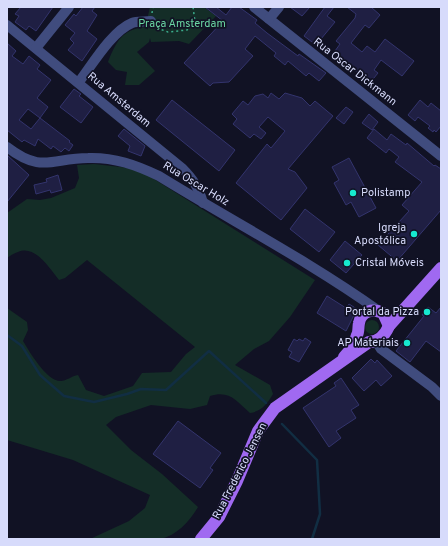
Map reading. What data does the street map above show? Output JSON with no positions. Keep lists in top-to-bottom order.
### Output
{
  "streets": {
    "main road": ["Rua Frederico Jensen"],
    "street": ["Rua Oscar Dickmann", "Rua Amsterdam", "Rua Oscar Holz"]
  },
  "crossings": [
    ["Rua Amsterdam", "Rua Oscar Holz"],
    ["Rua Oscar Holz", "Rua Frederico Jensen"]
  ],
  "parks": ["Praça Amsterdam"],
  "places": [
    "Polistamp",
    "Igreja Apostólica",
    "Cristal Móveis",
    "Portal da Pizza",
    "AP Materiais"
  ]
}
